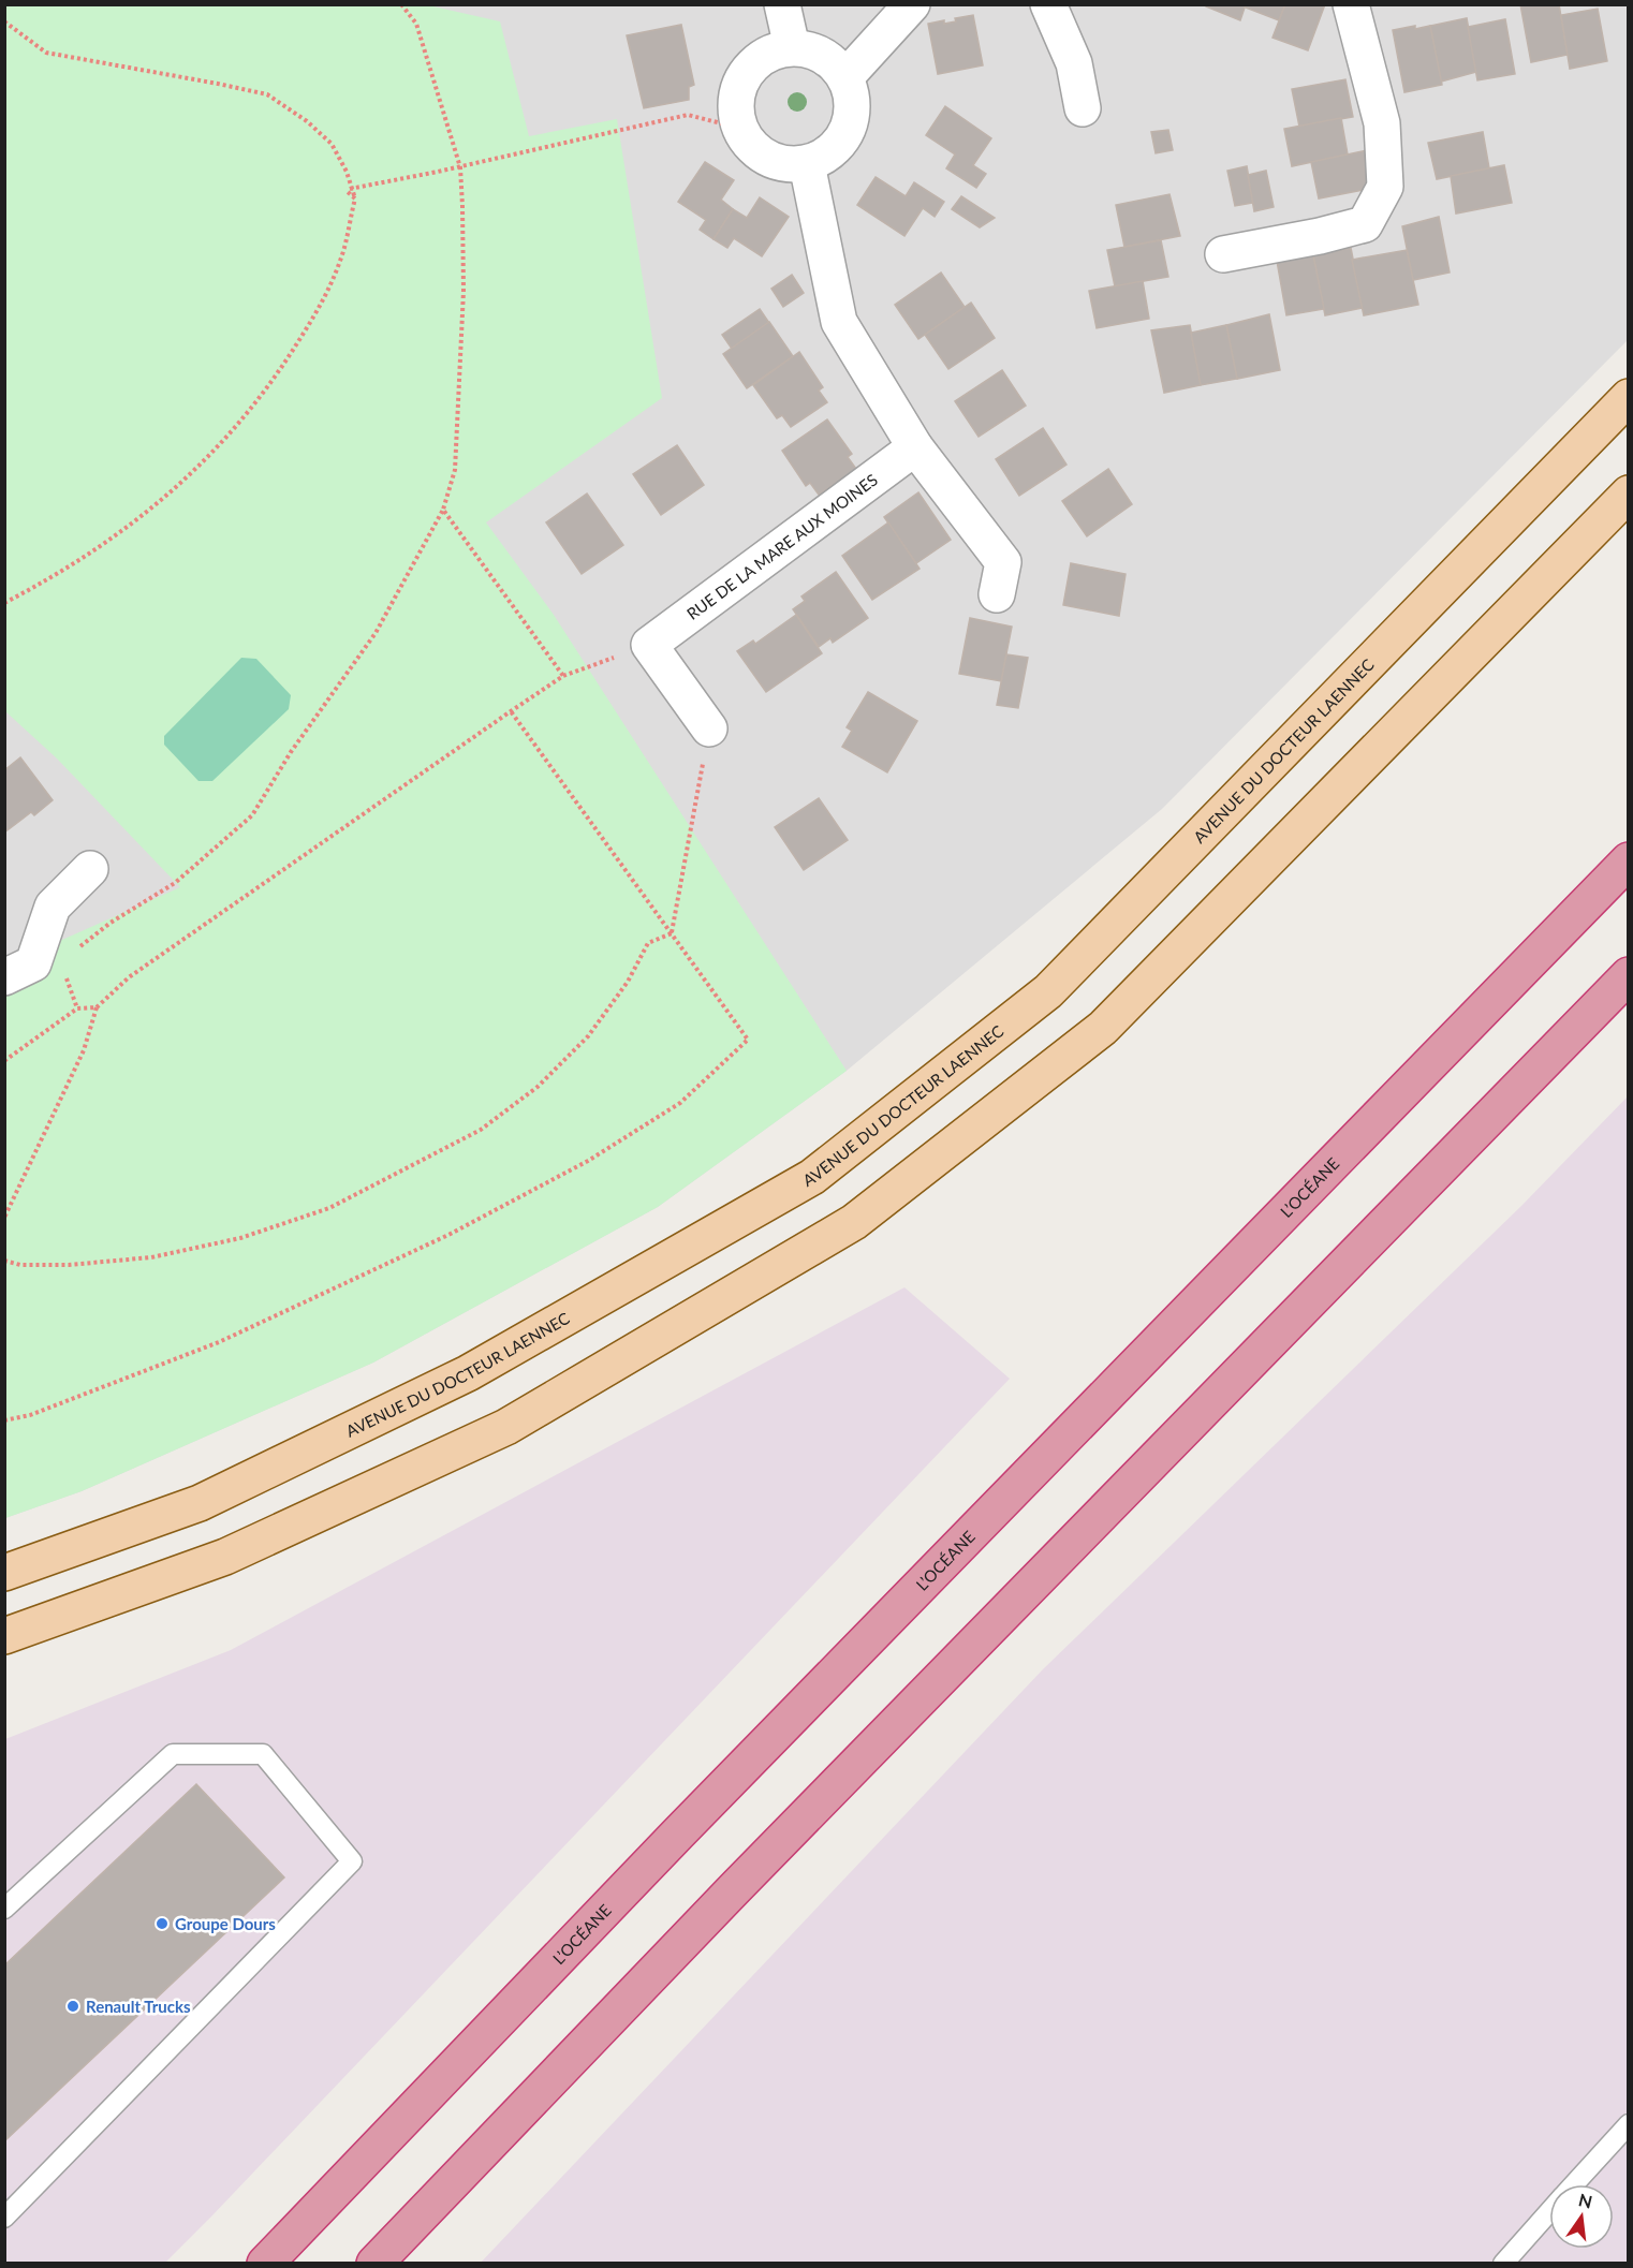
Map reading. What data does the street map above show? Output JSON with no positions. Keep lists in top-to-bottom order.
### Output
{
  "streets": {
    "highway": ["L’OCÉANE"],
    "main road": ["AVENUE DU DOCTEUR LAENNEC"],
    "street": ["RUE DE LA MARE AUX MOINES"]
  },
  "places": ["Groupe Dours", "Renault Trucks"],
  "north": "top"
}
